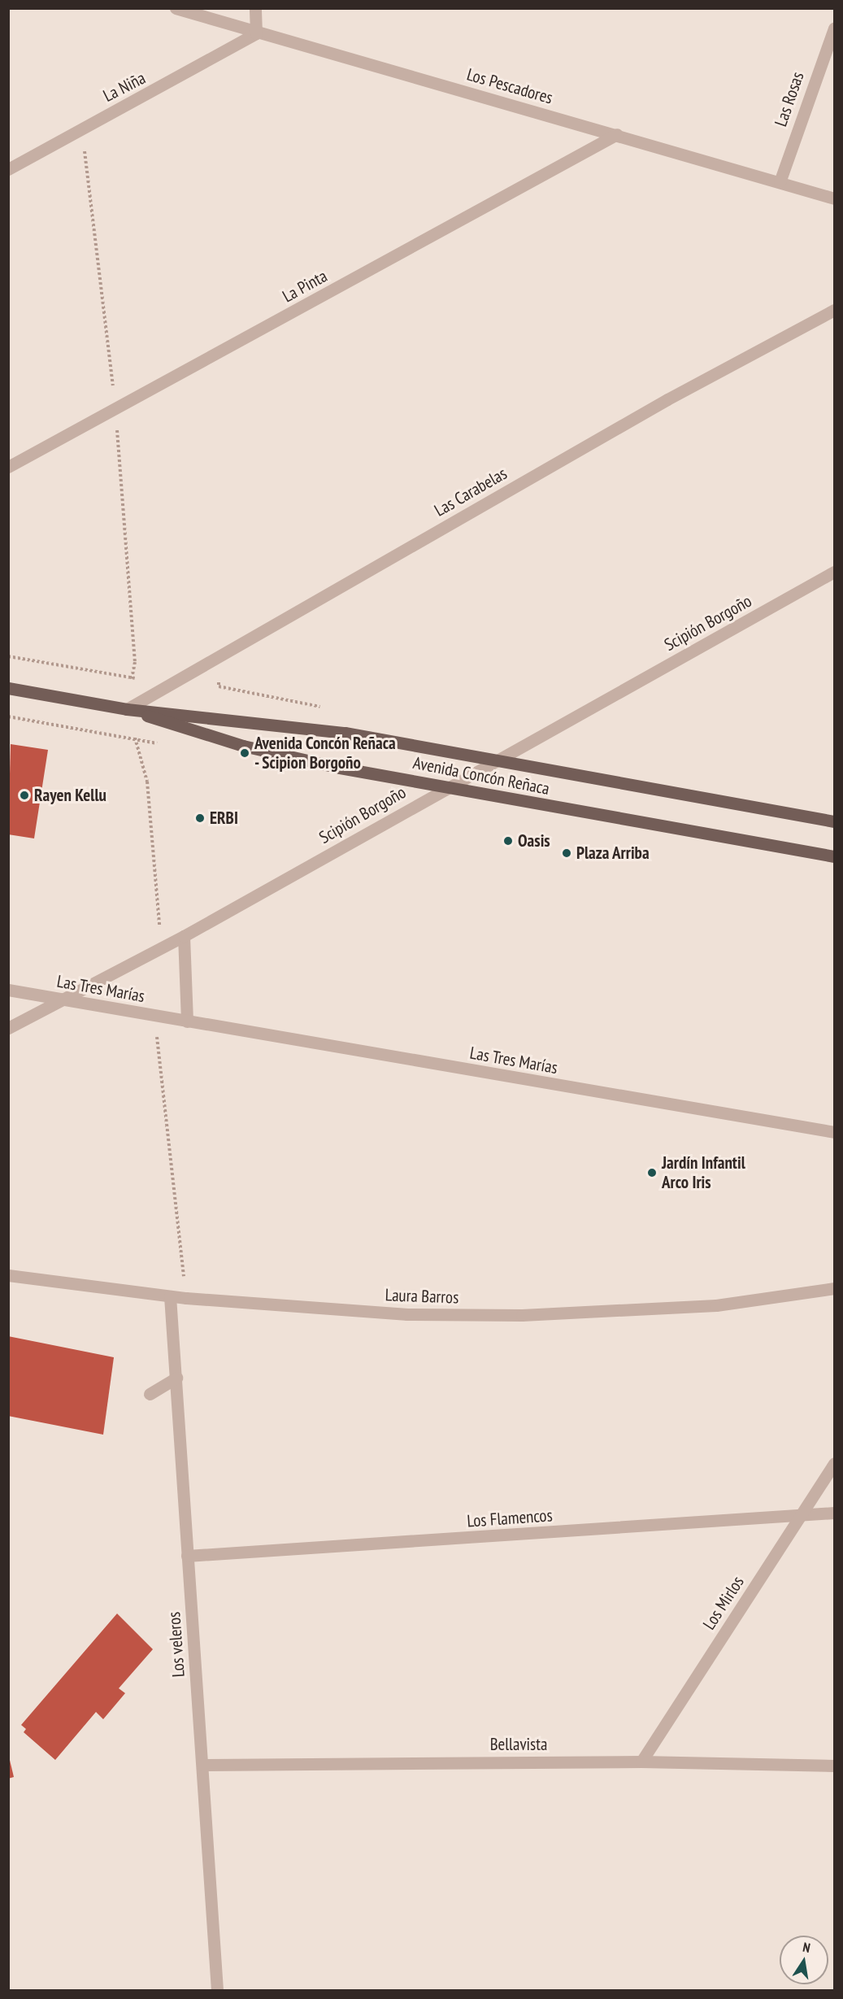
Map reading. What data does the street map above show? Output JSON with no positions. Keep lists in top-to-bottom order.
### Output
{
  "streets": {
    "main road": ["Avenida Concón Reñaca"],
    "street": [
      "Los Pescadores",
      "La Niña",
      "Las Rosas",
      "La Pinta",
      "Las Carabelas",
      "Scipión Borgoño",
      "Las Tres Marías",
      "Laura Barros",
      "Los Flamencos",
      "Los Mirlos",
      "Los veleros",
      "Bellavista"
    ]
  },
  "crossings": [
    ["Los Pescadores", "La Niña"],
    ["Los Pescadores", "Las Rosas"],
    ["Los Pescadores", "La Pinta"],
    ["Las Carabelas", "Avenida Concón Reñaca"],
    ["Scipión Borgoño", "Avenida Concón Reñaca"],
    ["Scipión Borgoño", "Las Tres Marías"],
    ["Laura Barros", "Los veleros"],
    ["Los Flamencos", "Los Mirlos"],
    ["Los Flamencos", "Los veleros"],
    ["Los Mirlos", "Bellavista"],
    ["Los veleros", "Bellavista"]
  ],
  "places": [
    "Avenida Concón Reñaca - Scipion Borgoño",
    "Rayen Kellu",
    "ERBI",
    "Oasis",
    "Plaza Arriba",
    "Jardín Infantil Arco Iris"
  ],
  "north": "top"
}
